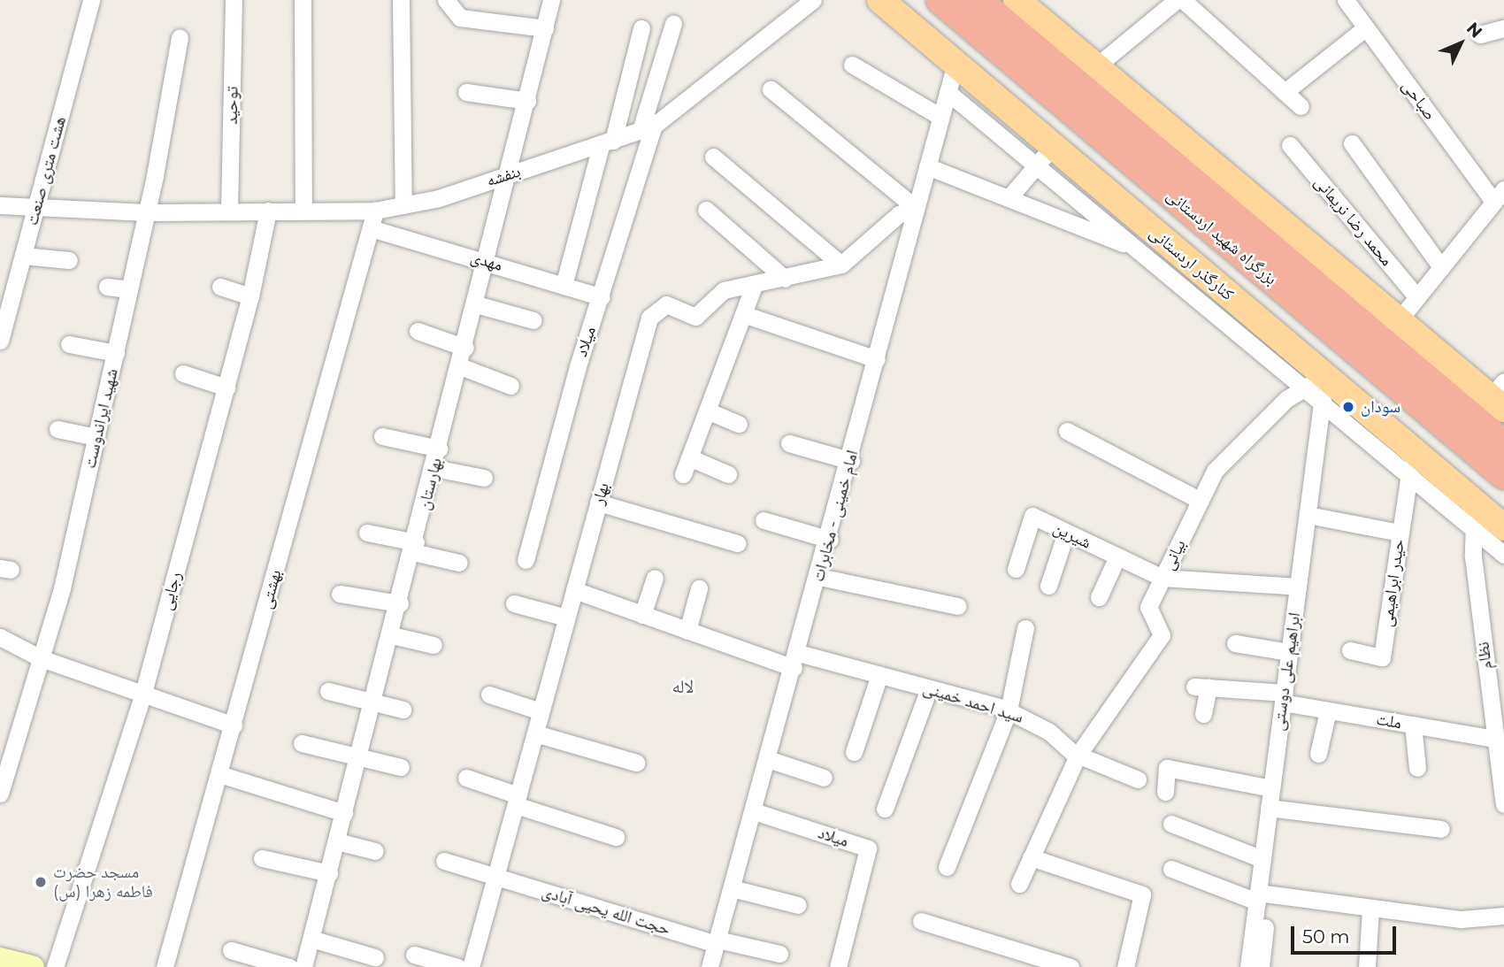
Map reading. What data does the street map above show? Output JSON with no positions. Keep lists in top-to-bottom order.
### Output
{
  "streets": {
    "highway": ["بزرگراه شهید اردستانی"],
    "main road": ["کنارگذر اردستانی"],
    "street": [
      "صباحی",
      "توحید",
      "هشت متری صنعت",
      "بنفشه",
      "محمد رضا نریمانی",
      "مهدی",
      "میلاد",
      "شهید ایراندوست",
      "بهارستان",
      "بهار",
      "امام خمینی - مخابرات",
      "شیرین",
      "بیانی",
      "حیدر ابراهیمی",
      "بهشتی",
      "رجایی",
      "نظام",
      "ابراهیم علی دوستی",
      "سید احمد خمینی",
      "ملت",
      "حجت الله یحیی آبادی"
    ]
  },
  "crossings": [
    ["توحید", "بنفشه"],
    ["هشت متری صنعت", "بنفشه"],
    ["بنفشه", "میلاد"],
    ["بنفشه", "شهید ایراندوست"],
    ["بنفشه", "بهارستان"],
    ["بنفشه", "بهشتی"],
    ["بنفشه", "رجایی"],
    ["مهدی", "میلاد"],
    ["مهدی", "بهارستان"],
    ["مهدی", "بهشتی"],
    ["کنارگذر اردستانی", "امام خمینی - مخابرات"],
    ["کنارگذر اردستانی", "بیانی"],
    ["کنارگذر اردستانی", "حیدر ابراهیمی"],
    ["کنارگذر اردستانی", "نظام"],
    ["کنارگذر اردستانی", "ابراهیم علی دوستی"],
    ["میلاد", "امام خمینی - مخابرات"],
    ["بهار", "امام خمینی - مخابرات"],
    ["بهار", "حجت الله یحیی آبادی"],
    ["امام خمینی - مخابرات", "سید احمد خمینی"],
    ["امام خمینی - مخابرات", "حجت الله یحیی آبادی"],
    ["شیرین", "بیانی"],
    ["بیانی", "ابراهیم علی دوستی"],
    ["بیانی", "سید احمد خمینی"],
    ["نظام", "ملت"],
    ["ابراهیم علی دوستی", "ملت"]
  ],
  "districts": ["لاله"],
  "places": ["سودان", "مسجد حضرت فاطمه زهرا (س)"],
  "scale_bar": "50 m",
  "north": "top right"
}
